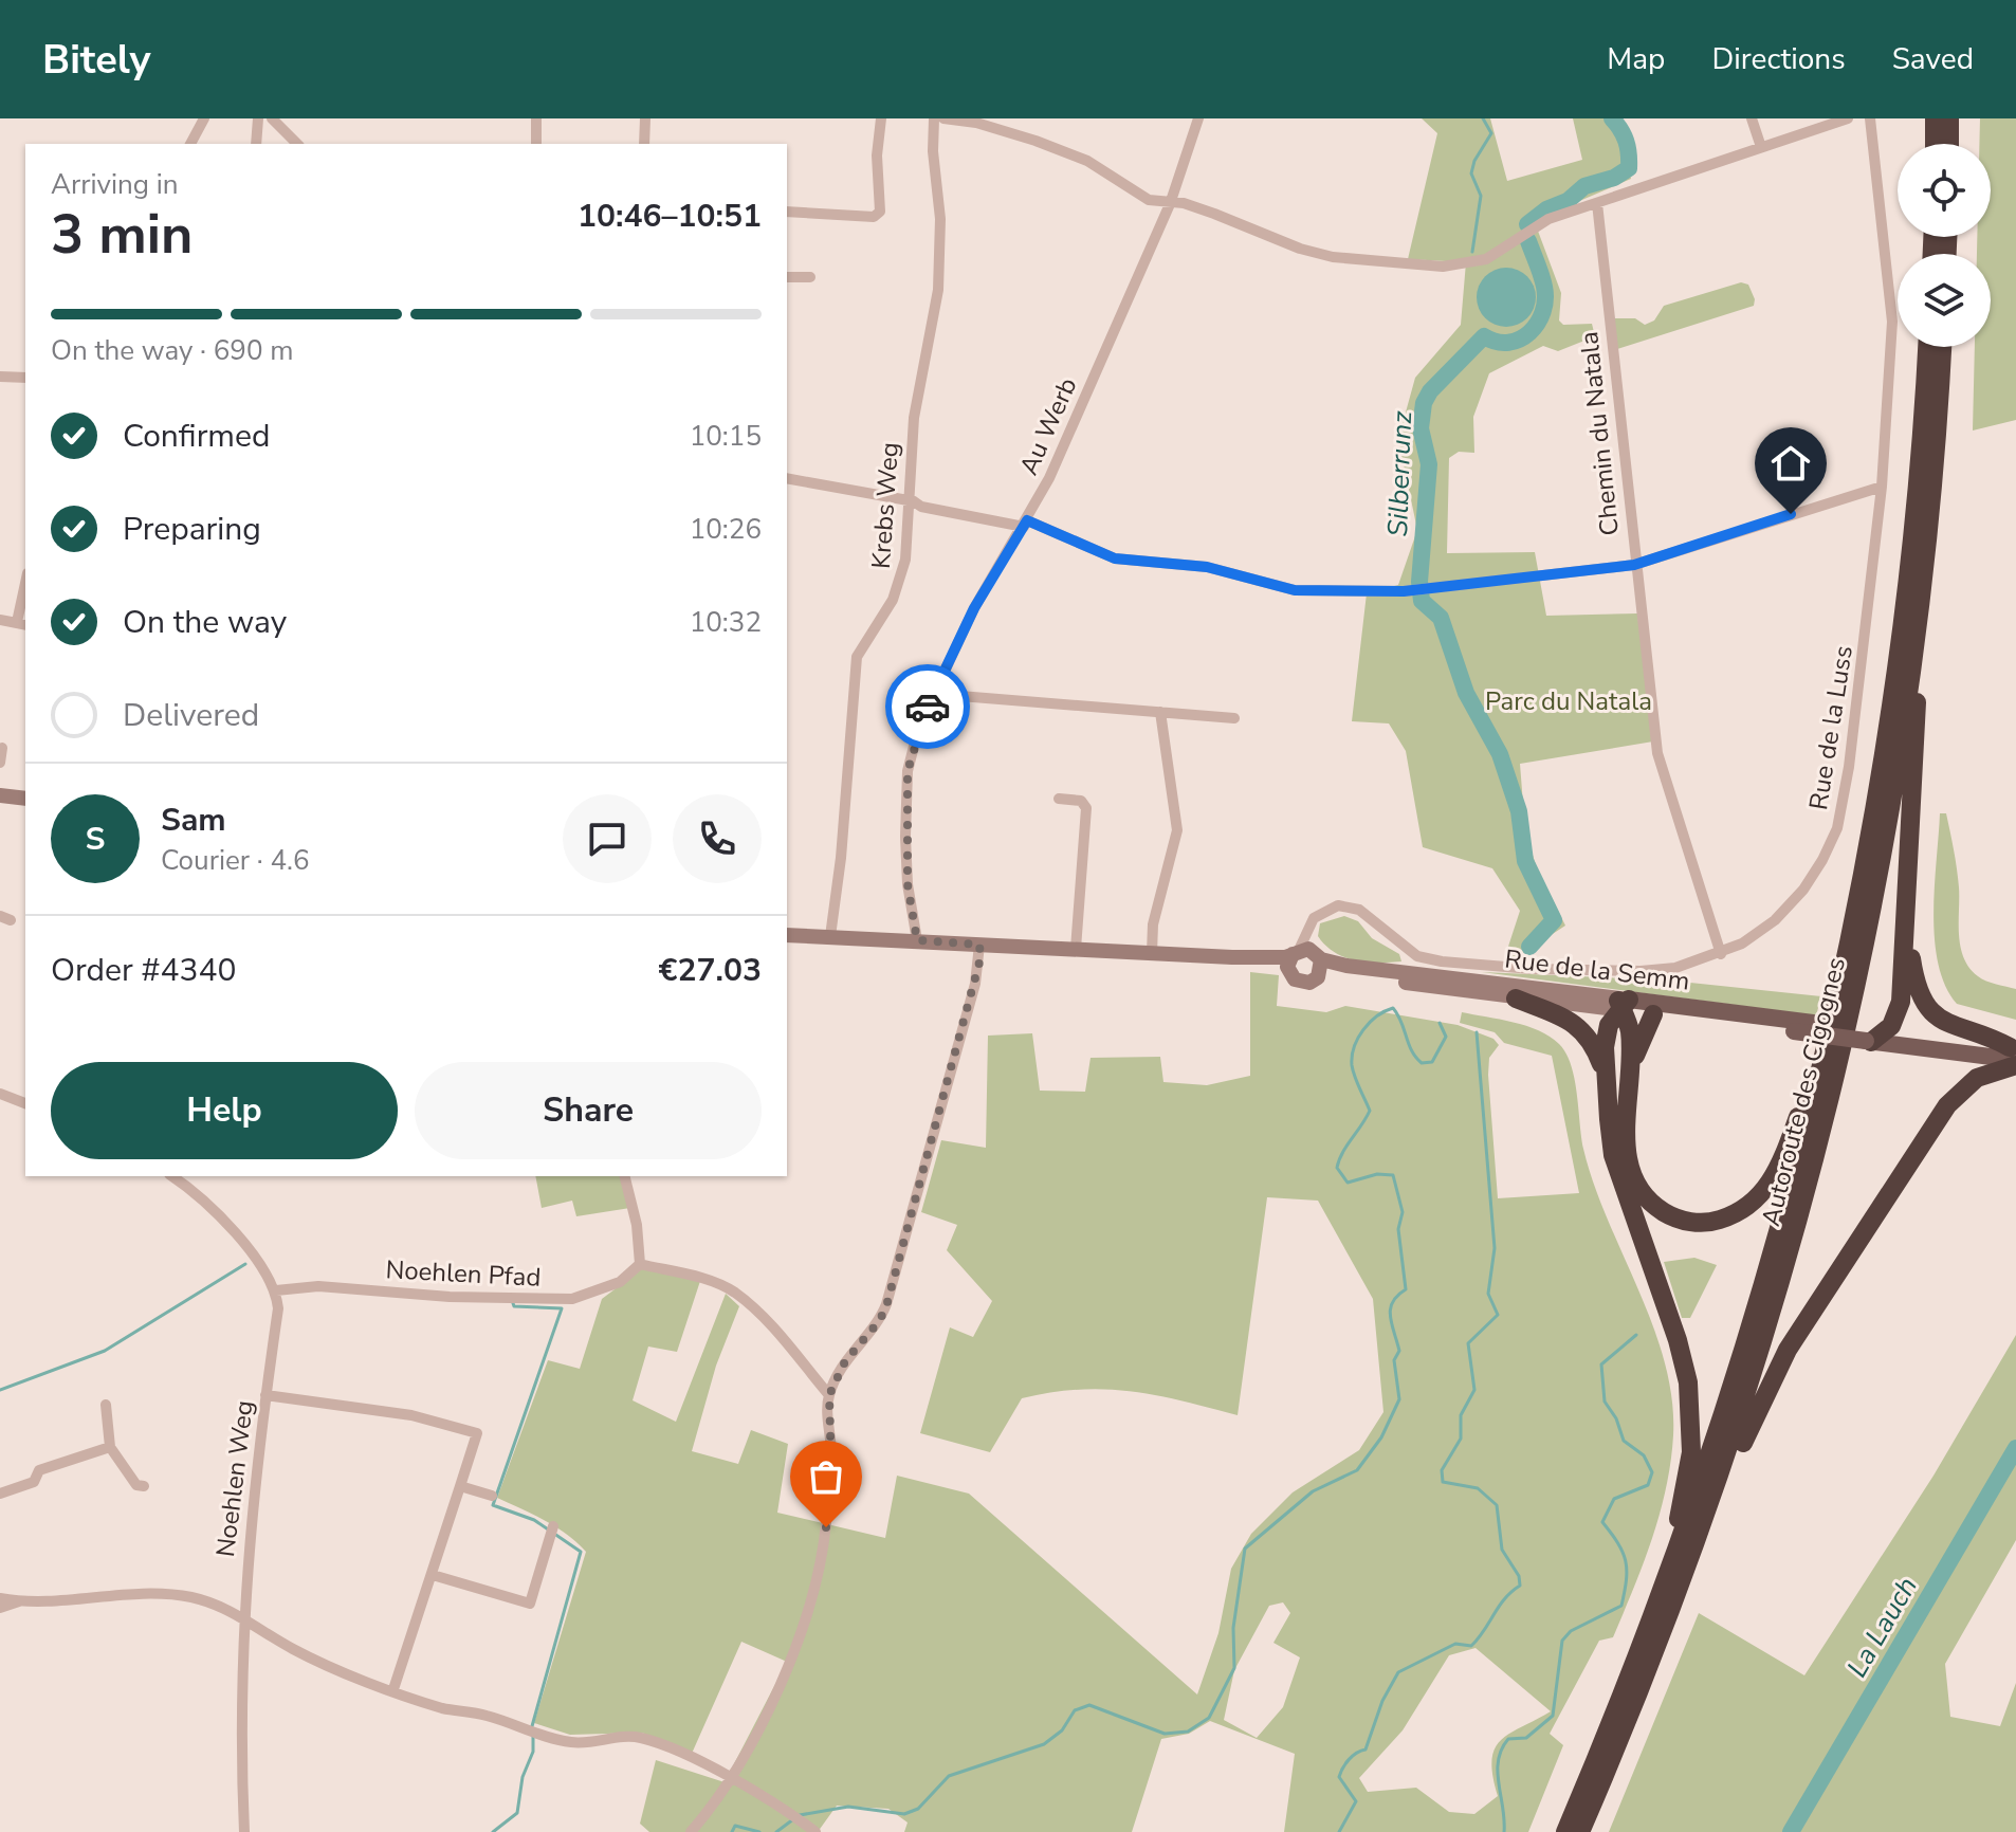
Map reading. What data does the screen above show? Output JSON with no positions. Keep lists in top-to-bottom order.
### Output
{
  "streets": {
    "highway": ["Autoroute des Cigognes"],
    "main road": ["Rue de la Semm"],
    "street": [
      "Au Werb",
      "Chemin du Natala",
      "Krebs Weg",
      "Rue de la Luss",
      "Noehlen Pfad",
      "Noehlen Weg"
    ]
  },
  "crossings": [
    ["Chemin du Natala", "Rue de la Luss"],
    ["Rue de la Semm", "Autoroute des Cigognes"],
    ["Noehlen Pfad", "Noehlen Weg"]
  ],
  "water": ["Silberrunz", "La Lauch"],
  "parks": ["Parc du Natala"],
  "page": {
    "header": "Bitely",
    "nav": ["Map", "Directions", "Saved"],
    "heading": ["3 min", "Arriving in", "10:46–10:51"],
    "panel": [
      "Sam",
      "Courier · 4.6",
      "Order #4340",
      "€27.03"
    ],
    "bar": "On the way · 690 m",
    "list": [
      ["Confirmed", "10:15"],
      ["Preparing", "10:26"],
      ["On the way", "10:32"],
      "Delivered"
    ],
    "round": "S",
    "buttons": ["Help", "Share"]
  }
}
